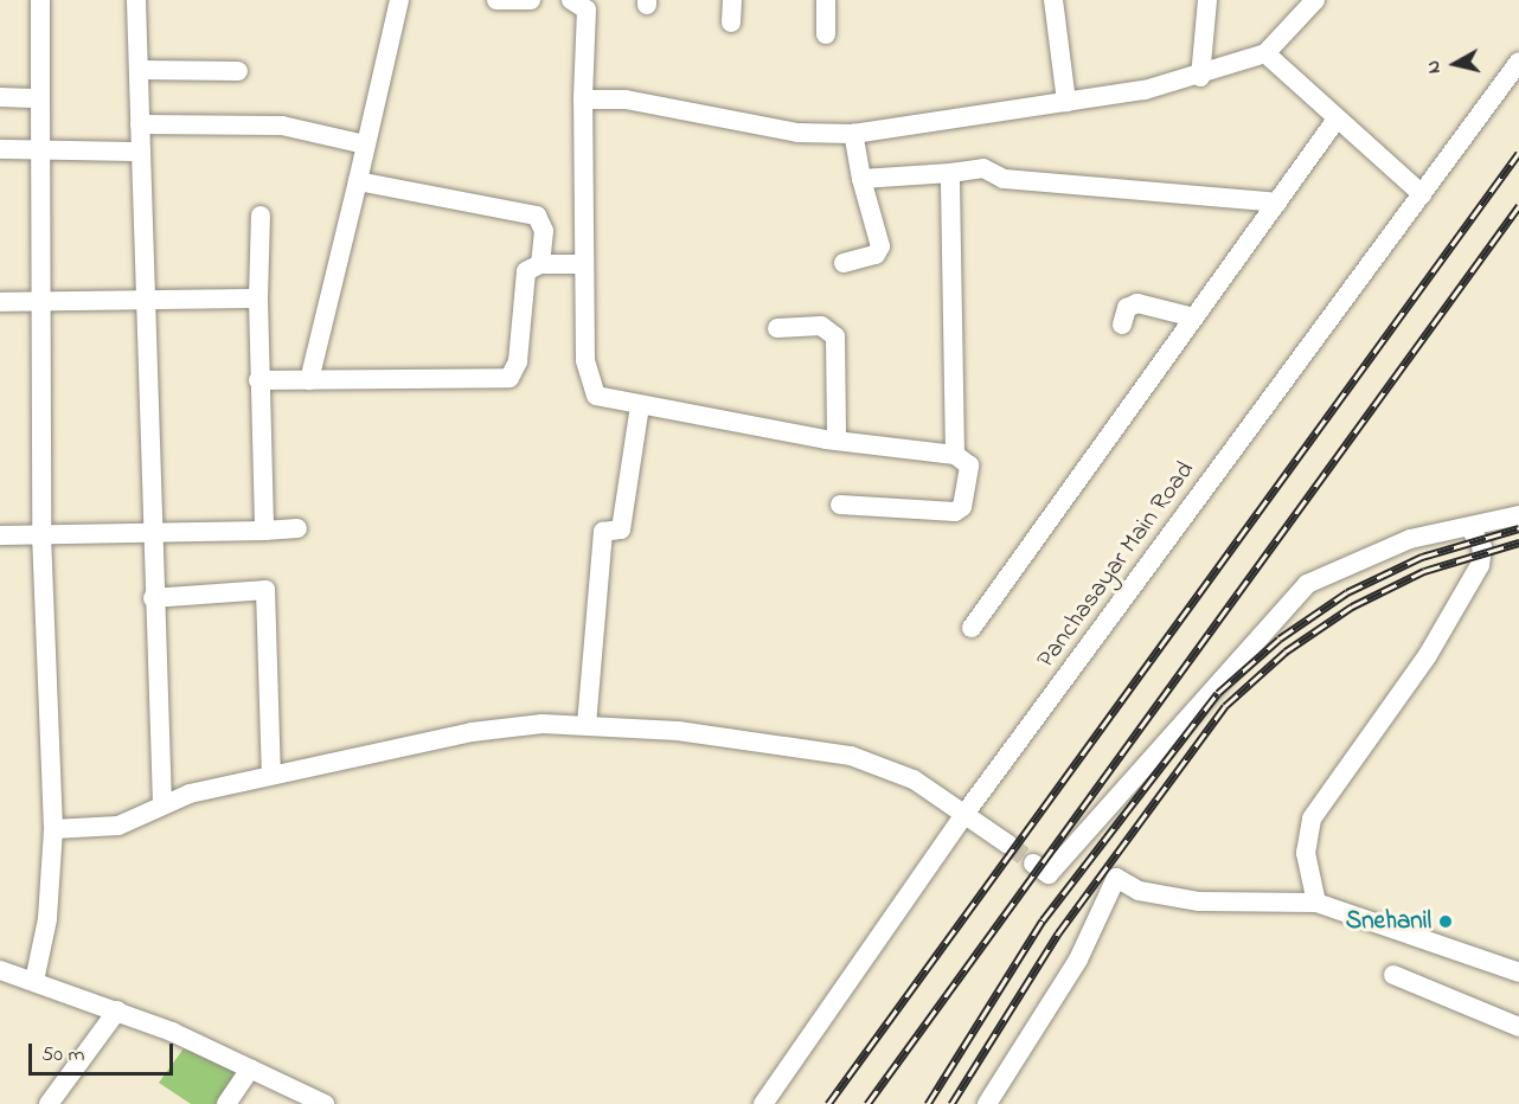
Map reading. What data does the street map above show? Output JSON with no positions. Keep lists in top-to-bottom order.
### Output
{
  "streets": {
    "street": ["Panchasayar Main Road"]
  },
  "places": ["Snehanil"],
  "scale_bar": "50 m",
  "north": "left"
}
